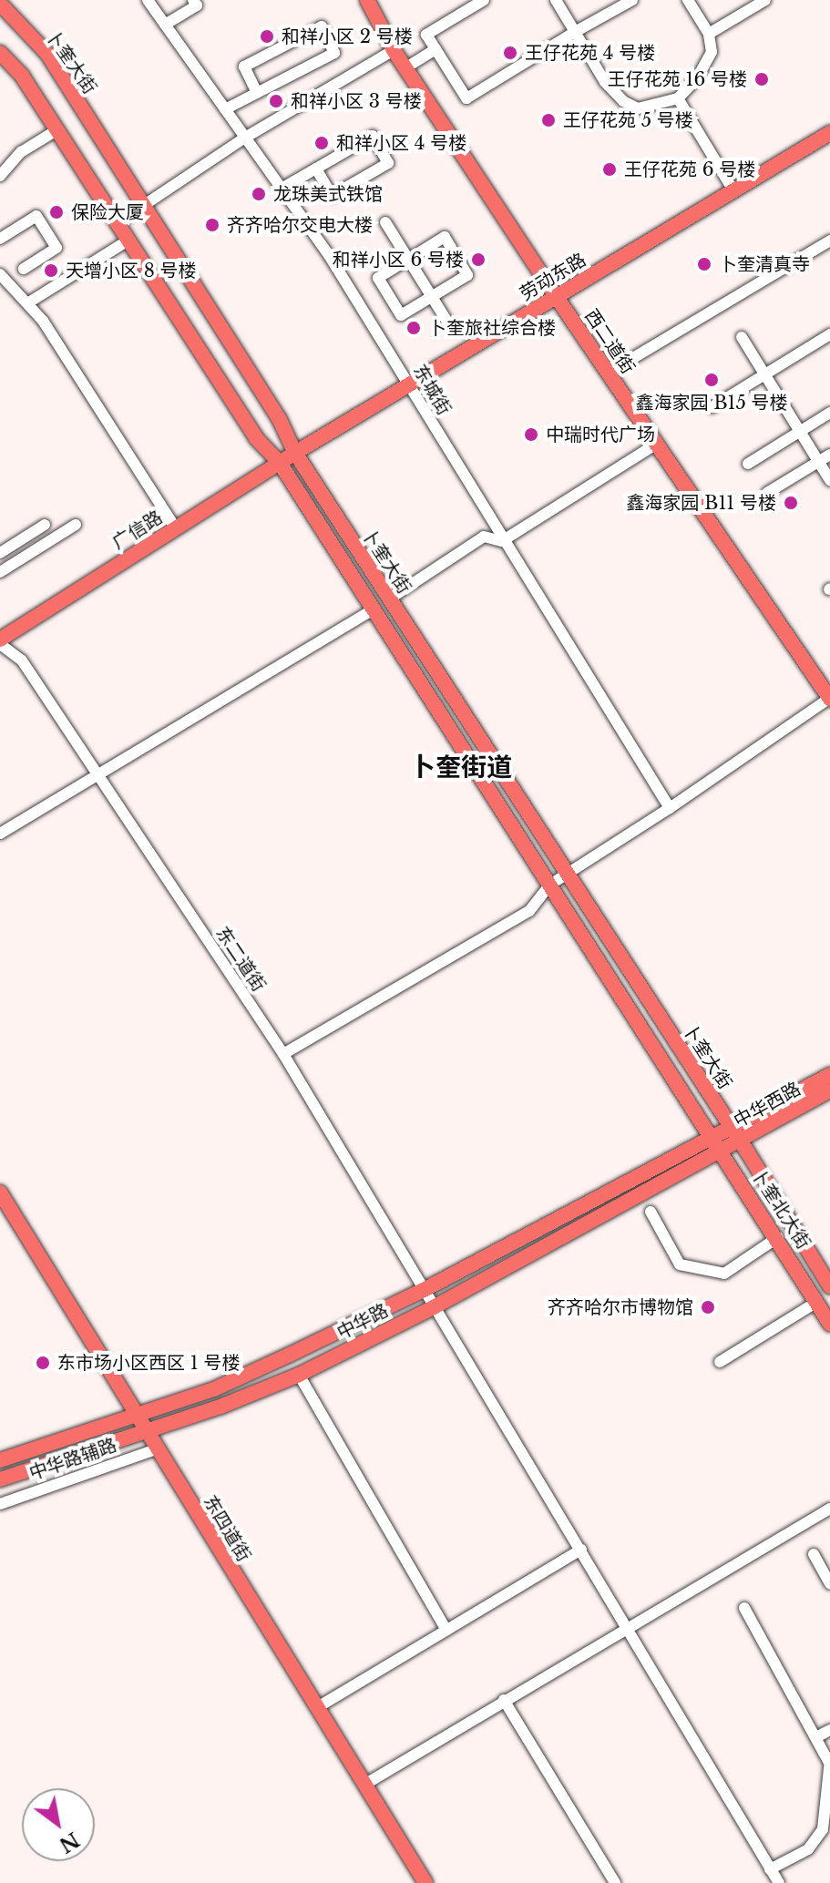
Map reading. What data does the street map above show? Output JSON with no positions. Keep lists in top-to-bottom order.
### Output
{
  "streets": {
    "main road": [
      "卜奎大街",
      "劳动东路",
      "西二道街",
      "广信路",
      "中华西路",
      "卜奎北大街",
      "中华路",
      "东四道街"
    ],
    "street": ["东城街", "东二道街", "中华路辅路"]
  },
  "crossings": [
    ["卜奎大街", "劳动东路"],
    ["卜奎大街", "广信路"],
    ["卜奎大街", "中华西路"],
    ["卜奎大街", "卜奎北大街"],
    ["卜奎大街", "中华路"],
    ["劳动东路", "西二道街"],
    ["劳动东路", "东城街"],
    ["劳动东路", "广信路"],
    ["广信路", "东二道街"],
    ["东二道街", "中华路"],
    ["中华西路", "卜奎北大街"],
    ["中华西路", "中华路"],
    ["卜奎北大街", "中华路"],
    ["中华路", "东四道街"],
    ["中华路辅路", "东四道街"]
  ],
  "districts": ["卜奎街道"],
  "places": [
    "和祥小区 2 号楼",
    "王仔花苑 4 号楼",
    "王仔花苑 16 号楼",
    "和祥小区 3 号楼",
    "王仔花苑 5 号楼",
    "和祥小区 4 号楼",
    "王仔花苑 6 号楼",
    "龙珠美式铁馆",
    "保险大厦",
    "齐齐哈尔交电大楼",
    "和祥小区 6 号楼",
    "卜奎清真寺",
    "天增小区 8 号楼",
    "卜奎旅社综合楼",
    "鑫海家园 B15 号楼",
    "中瑞时代广场",
    "鑫海家园 B11 号楼",
    "齐齐哈尔市博物馆",
    "东市场小区西区 1 号楼"
  ],
  "north": "bottom right"
}
